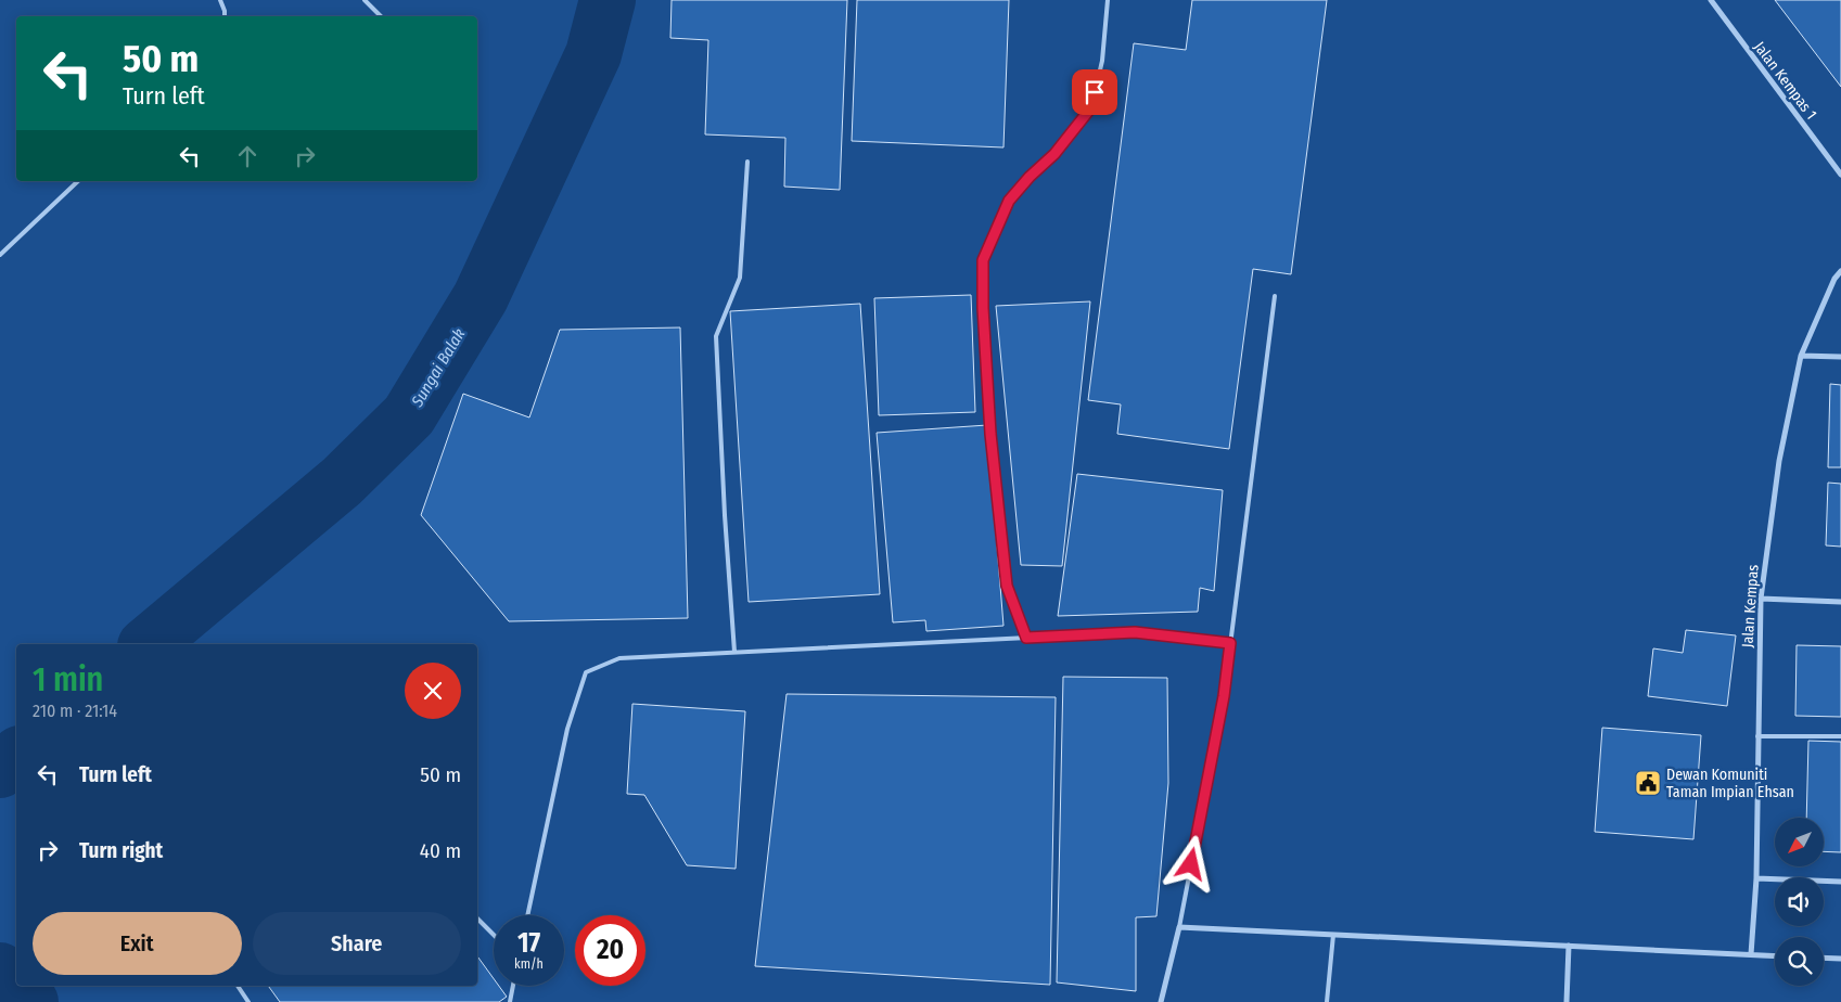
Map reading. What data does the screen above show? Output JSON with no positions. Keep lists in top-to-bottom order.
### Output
{
  "streets": {
    "street": ["Jalan Kempas 1", "Jalan Kempas"]
  },
  "water": ["Sungai Balak"],
  "places": {
    "public building": ["Dewan Komuniti Taman Impian Ehsan"]
  },
  "north": "bottom left",
  "page": {
    "turn": ["50 m", "Turn left"],
    "heading": ["1 min", "210 m · 21:14"],
    "list": [
      {
        "name": "Turn left",
        "value": "50 m"
      },
      {
        "name": "Turn right",
        "value": "40 m"
      }
    ],
    "buttons": ["Exit", "Share"],
    "speed": "17 km/h",
    "limit": "20"
  }
}
